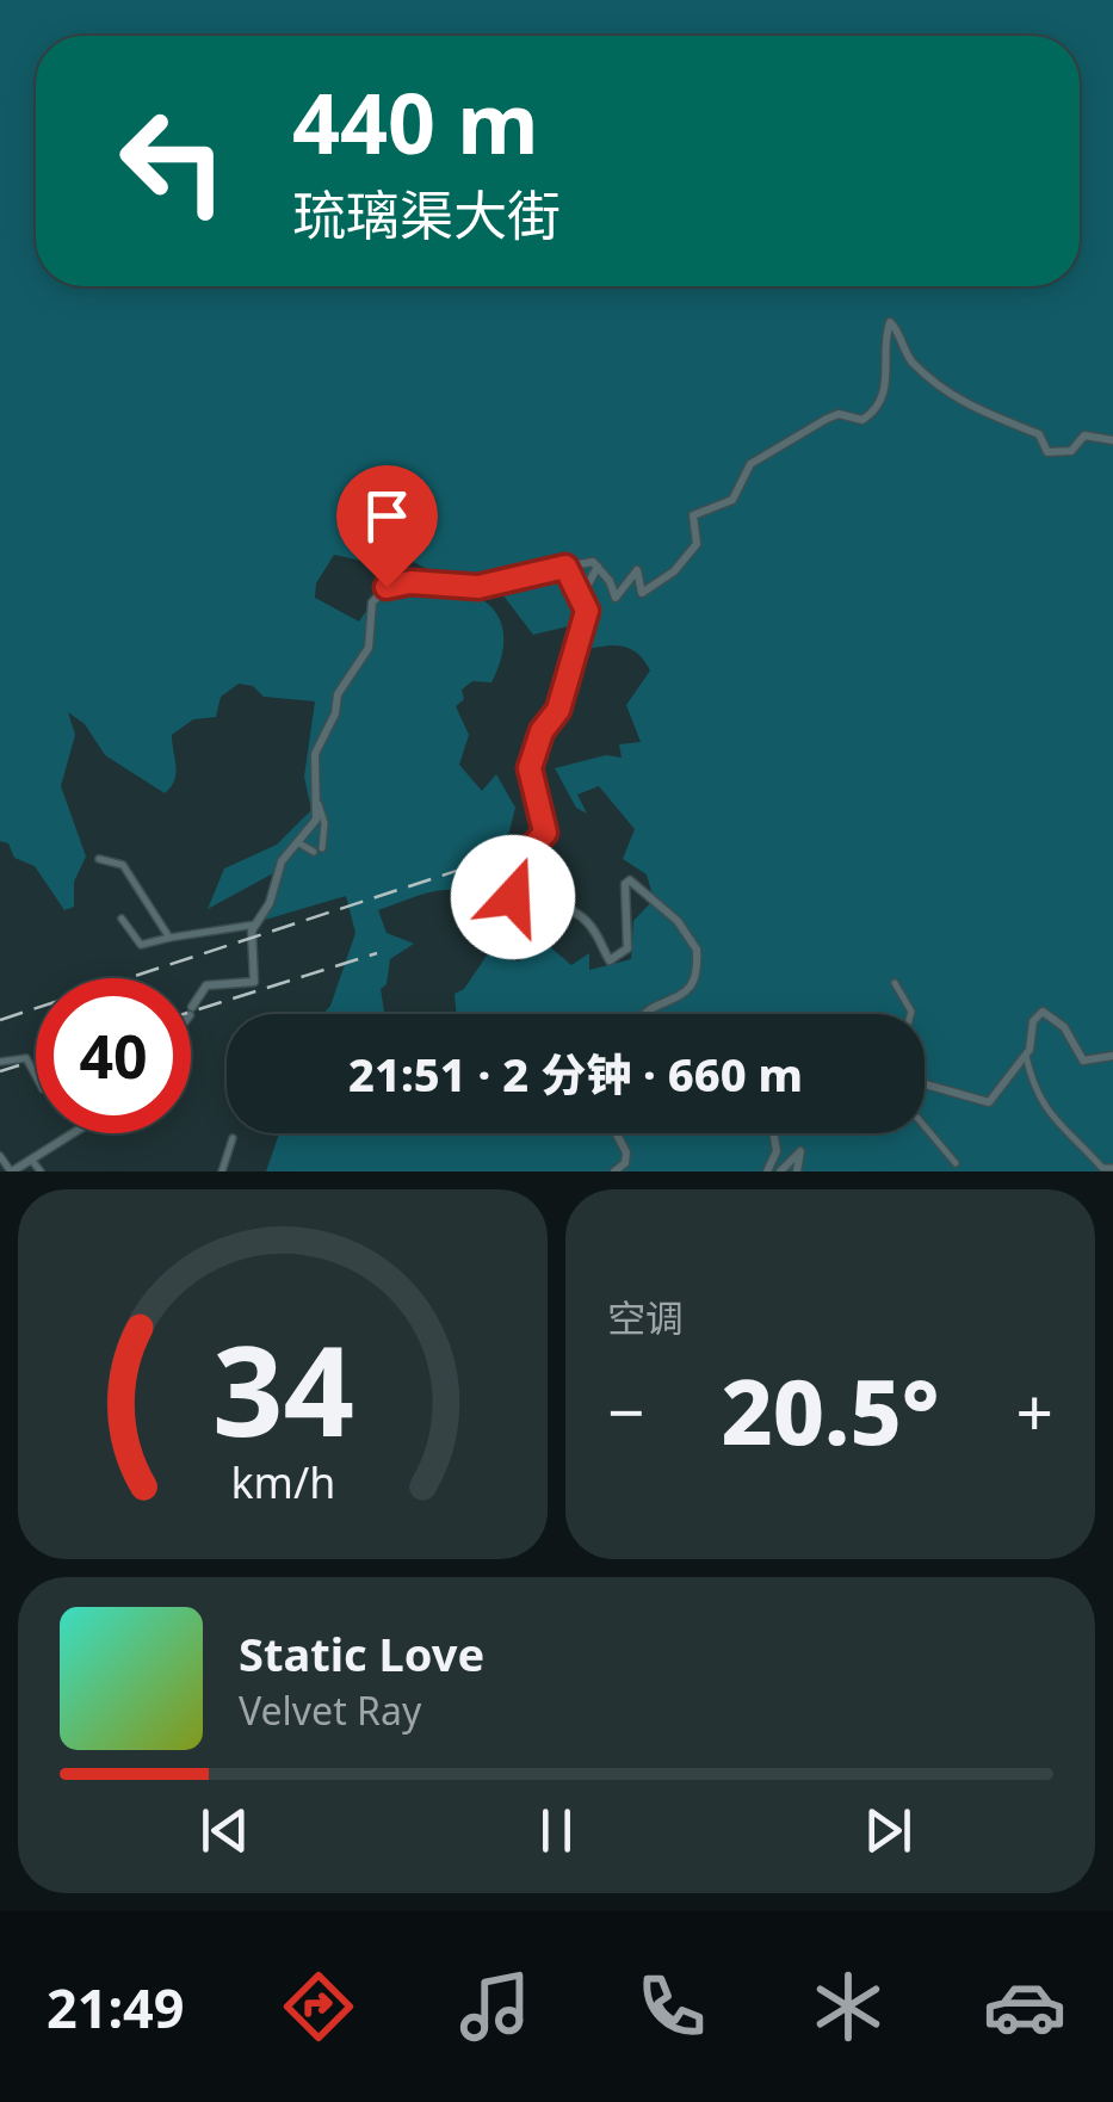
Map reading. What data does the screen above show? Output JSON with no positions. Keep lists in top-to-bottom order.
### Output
{
  "page": {
    "turn": ["440 m", "琉璃渠大街"],
    "limit": "40",
    "trip": "21:51 · 2 分钟 · 660 m",
    "tile": "空调",
    "heat": ["−", "20.5°", "+"],
    "song": ["Static Love", "Velvet Ray"],
    "tabs": "21:49",
    "gauge": ["34", "km/h"]
  }
}
